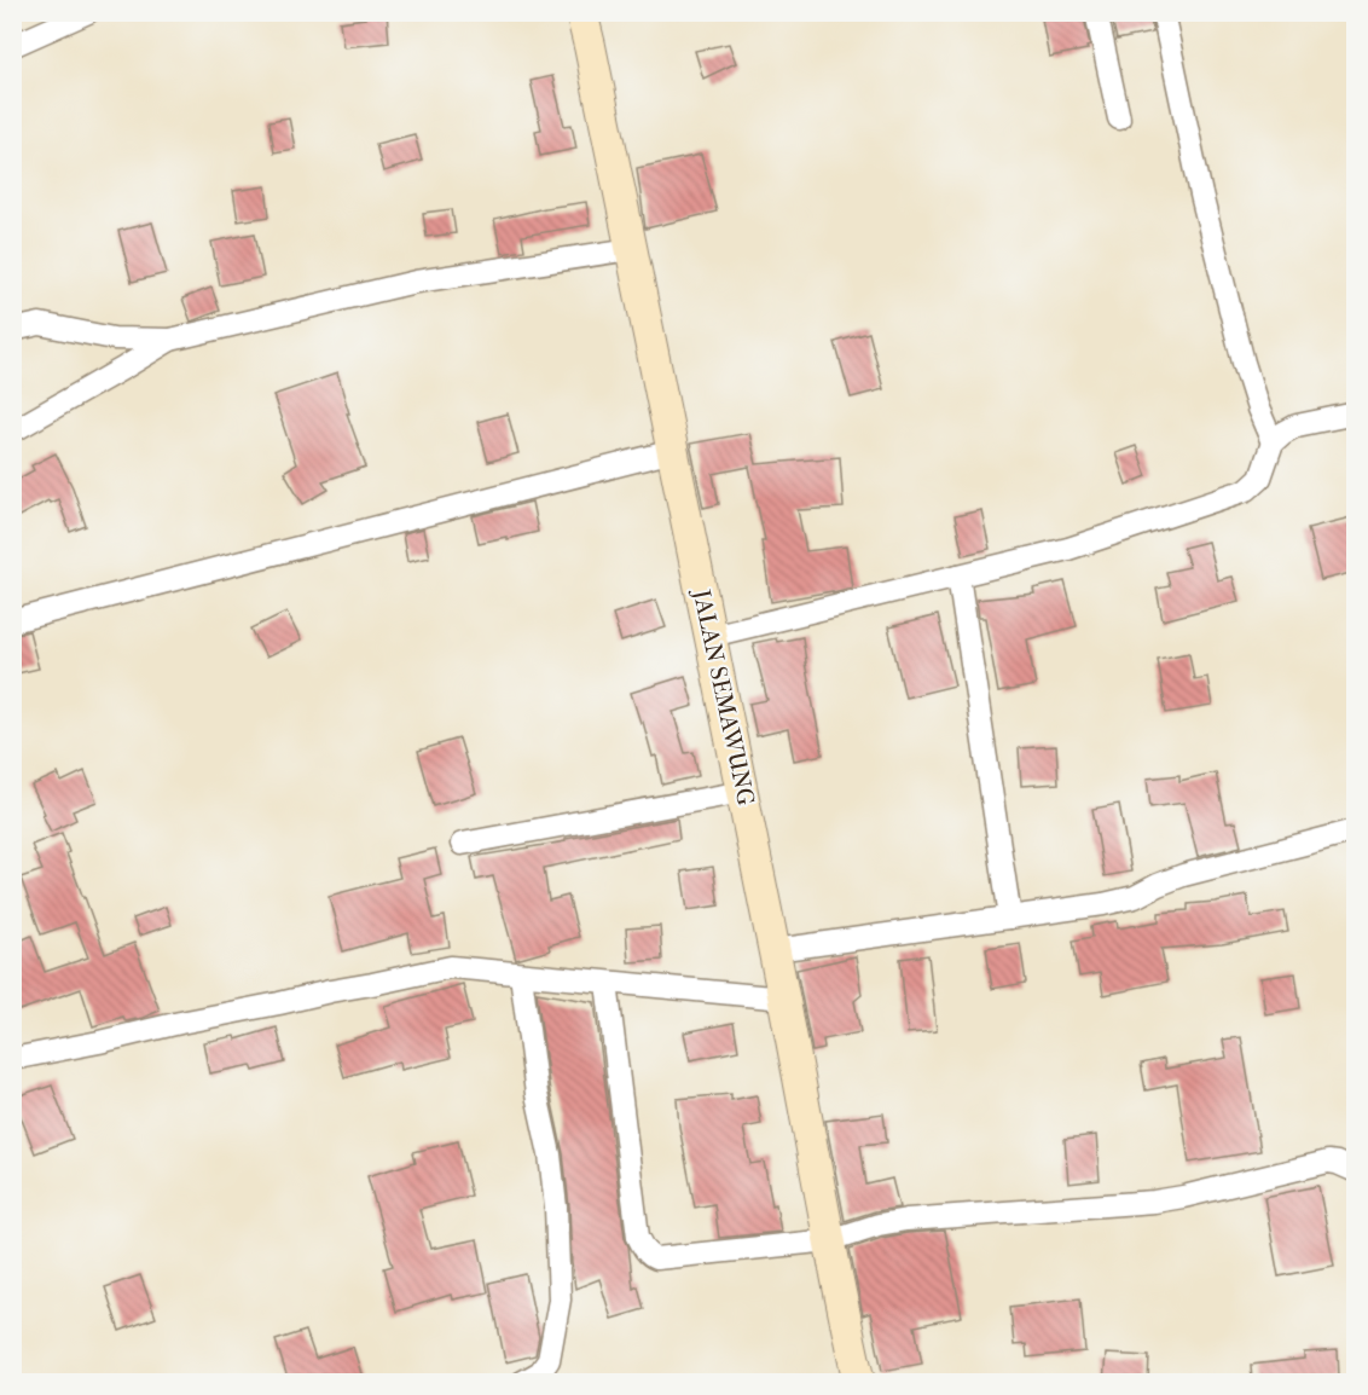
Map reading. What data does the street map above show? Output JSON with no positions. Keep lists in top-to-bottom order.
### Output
{
  "streets": {
    "street": ["JALAN SEMAWUNG"]
  }
}
